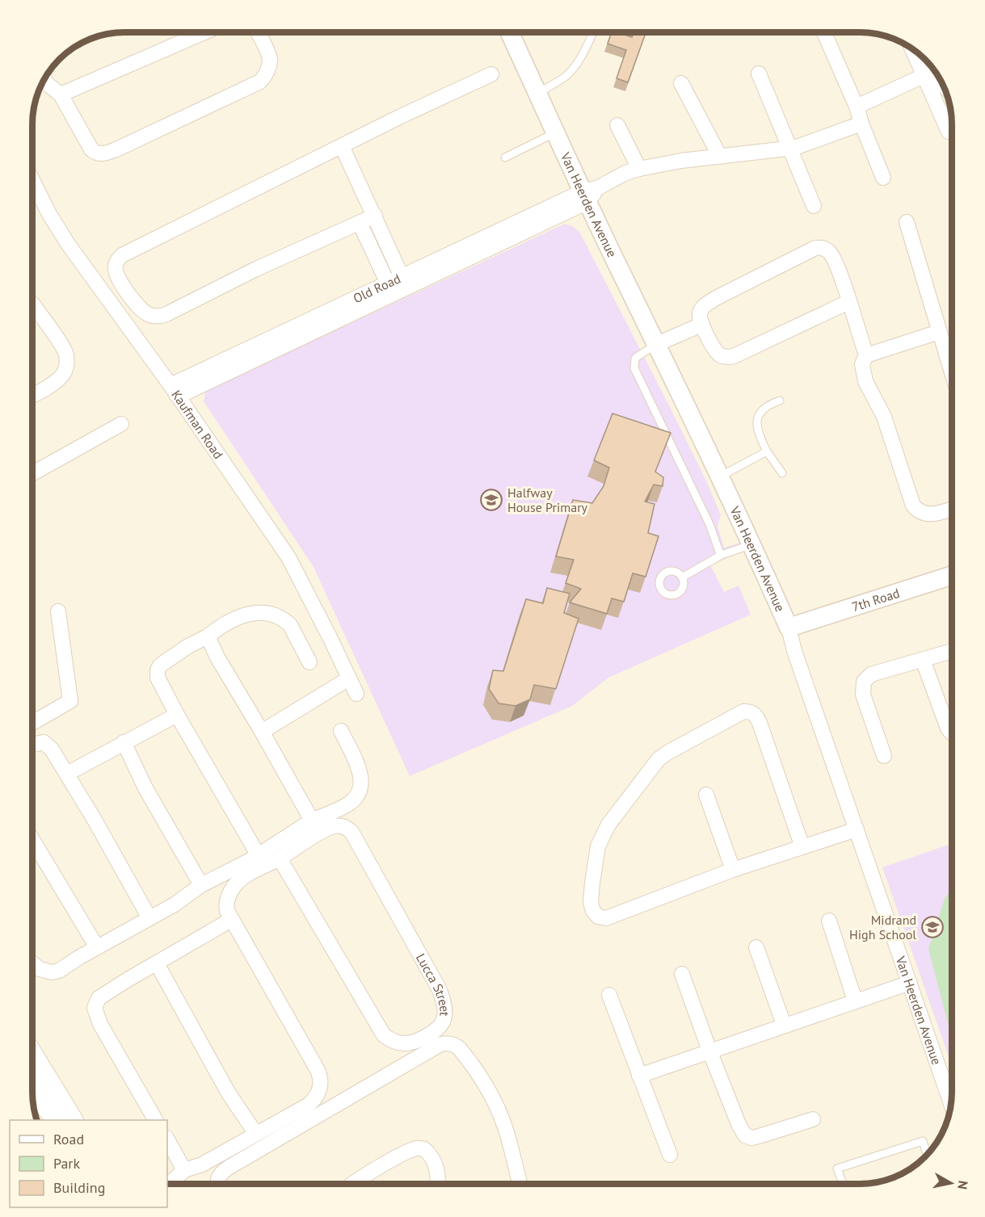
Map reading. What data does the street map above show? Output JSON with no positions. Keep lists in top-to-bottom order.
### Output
{
  "streets": {
    "street": [
      "Van Heerden Avenue",
      "Old Road",
      "Kaufman Road",
      "7th Road",
      "Lucca Street"
    ]
  },
  "crossings": [
    ["Van Heerden Avenue", "Old Road"],
    ["Van Heerden Avenue", "7th Road"],
    ["Old Road", "Kaufman Road"]
  ],
  "places": {
    "school or university": ["Halfway House Primary", "Midrand High School"]
  },
  "legend": ["Road", "Park", "Building"],
  "north": "right"
}
